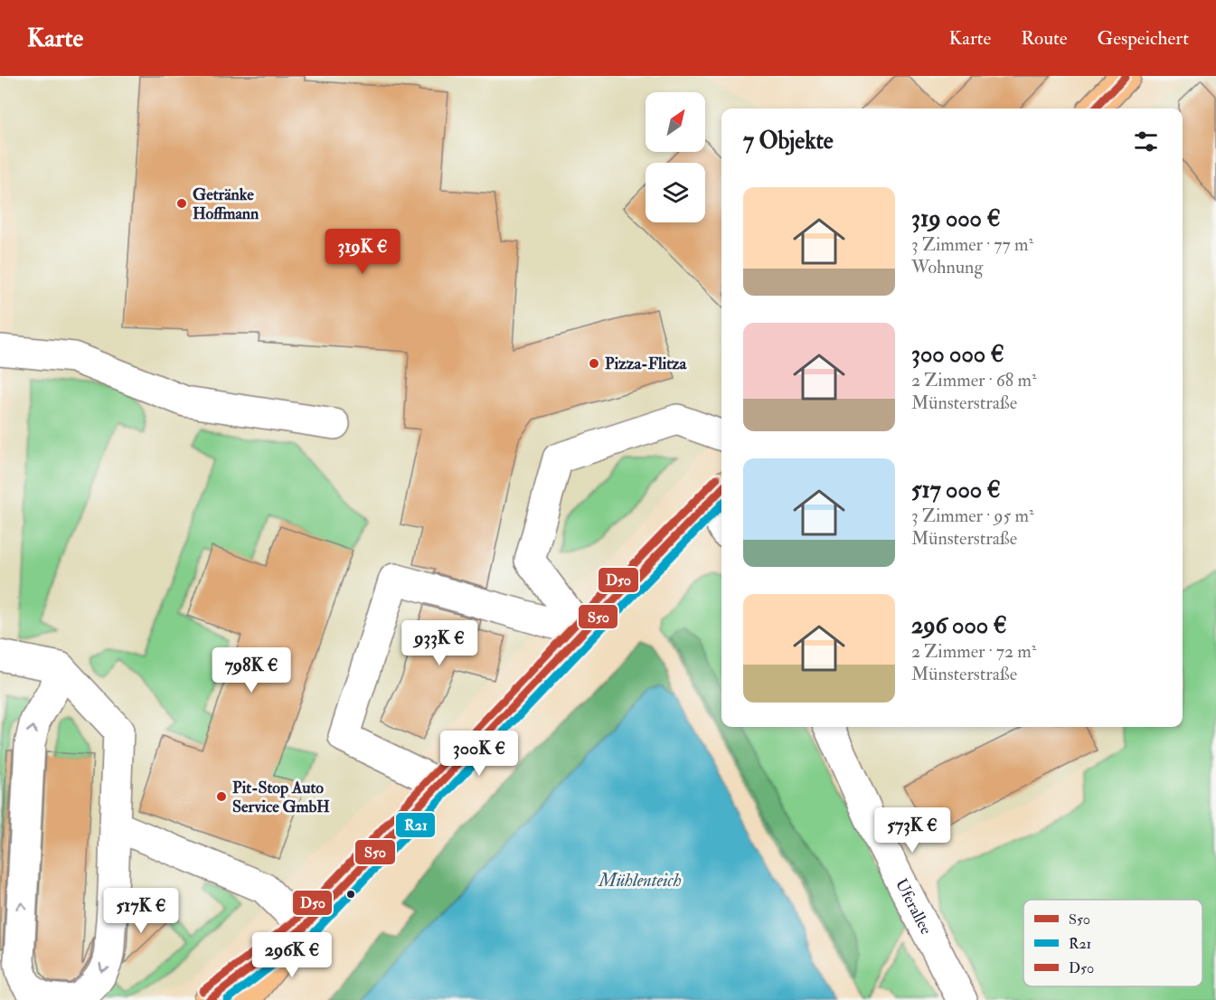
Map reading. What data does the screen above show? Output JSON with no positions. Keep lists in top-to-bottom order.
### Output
{
  "streets": {
    "street": ["Uferallee"]
  },
  "water": ["Mühlenteich"],
  "places": ["Getränke Hoffmann", "Pizza-Flitza", "Pit-Stop Auto Service GmbH"],
  "lines": ["transit line S50", "transit line D50", "transit line R21"],
  "legend": ["S50", "R21", "D50"],
  "north": "top right",
  "page": {
    "header": "Karte",
    "nav": ["Karte", "Route", "Gespeichert"],
    "heading": "7 Objekte",
    "list": [
      {
        "name": "319 000 €",
        "note": "3 Zimmer · 77 m² · Wohnung"
      },
      {
        "name": "300 000 €",
        "note": "2 Zimmer · 68 m² · Münsterstraße"
      },
      {
        "name": "517 000 €",
        "note": "3 Zimmer · 95 m² · Münsterstraße"
      },
      {
        "name": "296 000 €",
        "note": "2 Zimmer · 72 m² · Münsterstraße"
      }
    ],
    "price": [
      "319K €",
      "933K €",
      "798K €",
      "300K €",
      "573K €",
      "517K €",
      "296K €"
    ]
  }
}
